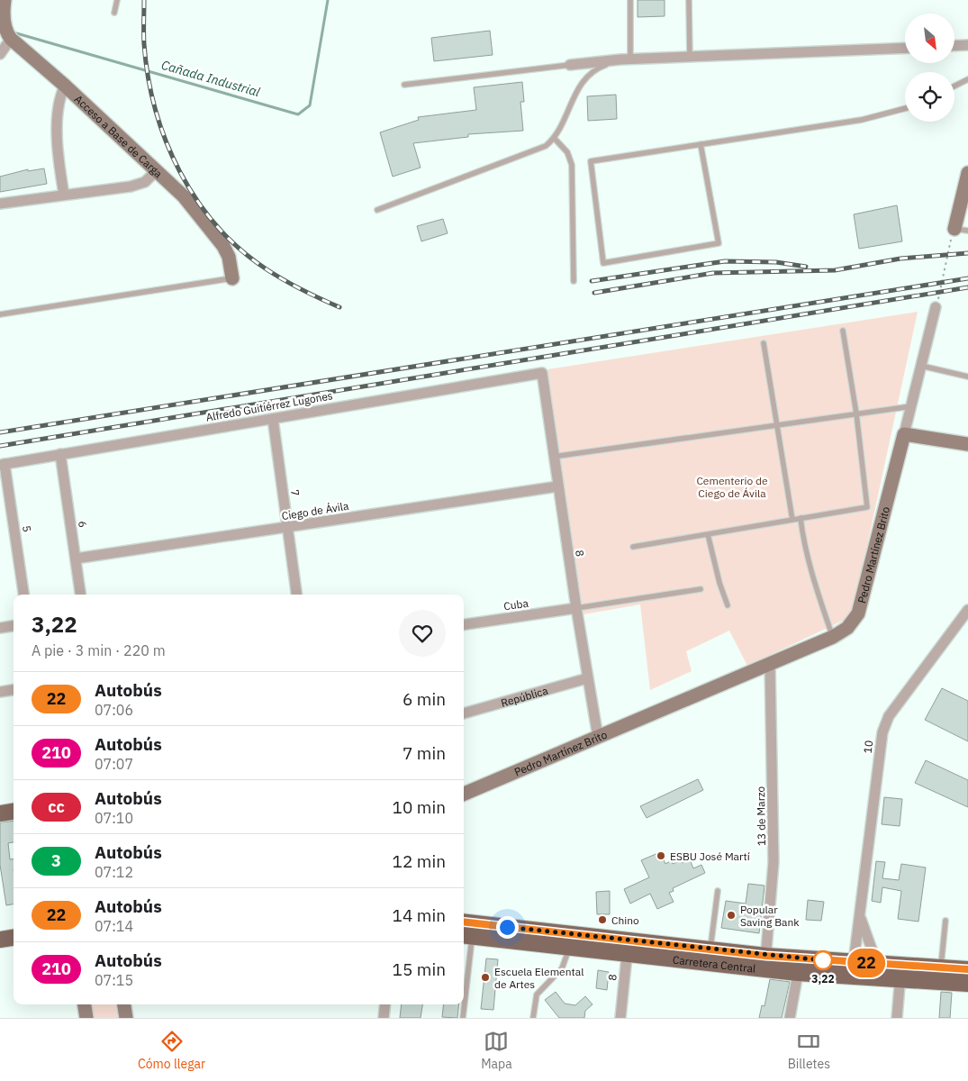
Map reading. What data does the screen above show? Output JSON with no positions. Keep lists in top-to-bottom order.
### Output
{
  "streets": {
    "main road": ["Carretera Central"],
    "street": [
      "Acceso a Base de Carga",
      "Alfredo Guitiérrez Lugones",
      "7",
      "Ciego de Ávila",
      "6",
      "5",
      "8",
      "Pedro Martínez Brito",
      "Cuba",
      "República",
      "10",
      "13 de Marzo"
    ]
  },
  "crossings": [
    ["Alfredo Guitiérrez Lugones", "7"],
    ["Alfredo Guitiérrez Lugones", "6"],
    ["Alfredo Guitiérrez Lugones", "5"],
    ["Alfredo Guitiérrez Lugones", "8"],
    ["7", "Ciego de Ávila"],
    ["Ciego de Ávila", "6"],
    ["Ciego de Ávila", "8"],
    ["8", "Pedro Martínez Brito"],
    ["8", "Cuba"],
    ["8", "República"],
    ["8", "Carretera Central"],
    ["Pedro Martínez Brito", "13 de Marzo"],
    ["10", "Carretera Central"],
    ["13 de Marzo", "Carretera Central"]
  ],
  "water": ["Cañada Industrial"],
  "parks": ["Cementerio de Ciego de Ávila"],
  "places": [
    "ESBU José Martí",
    "Popular Saving Bank",
    "Chino",
    "3,22",
    "Escuela Elemental de Artes"
  ],
  "lines": ["bus line 22"],
  "north": "bottom right",
  "page": {
    "on_map": "22",
    "heading": ["3,22", "A pie · 3 min · 220 m"],
    "list": [
      {
        "mark": "22",
        "name": "Autobús",
        "note": "07:06",
        "value": "6 min"
      },
      {
        "mark": "210",
        "name": "Autobús",
        "note": "07:07",
        "value": "7 min"
      },
      {
        "mark": "cc",
        "name": "Autobús",
        "note": "07:10",
        "value": "10 min"
      },
      {
        "mark": "3",
        "name": "Autobús",
        "note": "07:12",
        "value": "12 min"
      },
      {
        "mark": "22",
        "name": "Autobús",
        "note": "07:14",
        "value": "14 min"
      },
      {
        "mark": "210",
        "name": "Autobús",
        "note": "07:15",
        "value": "15 min"
      }
    ],
    "tabs": ["Cómo llegar", "Mapa", "Billetes"]
  }
}
